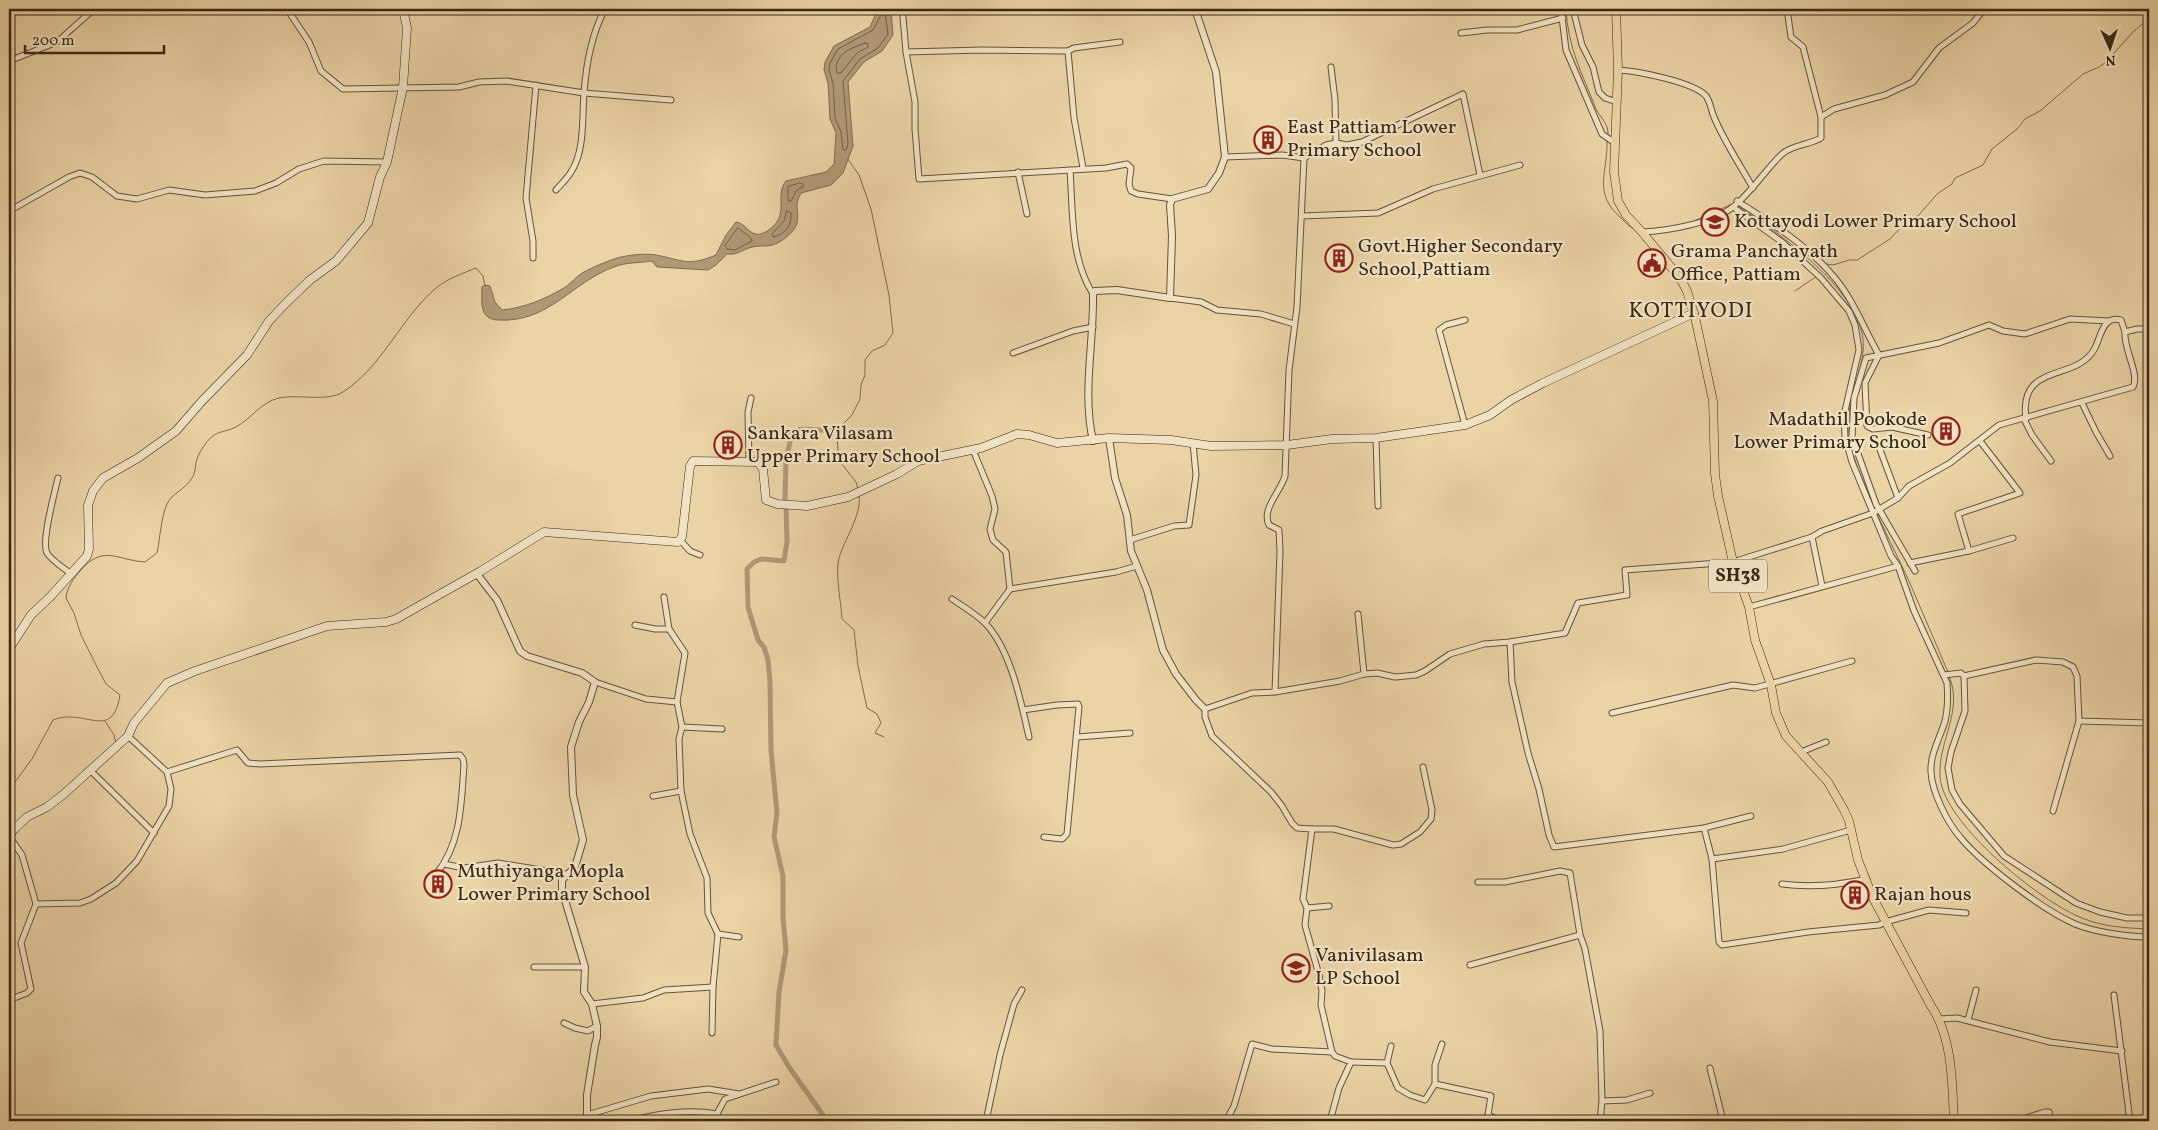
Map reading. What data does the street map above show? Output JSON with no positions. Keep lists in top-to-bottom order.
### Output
{
  "streets": {
    "main road": ["SH38"]
  },
  "districts": ["KOTTIYODI"],
  "places": {
    "building": [
      "East Pattiam Lower Primary School",
      "Govt.Higher Secondary School,Pattiam",
      "Madathil Pookode Lower Primary School",
      "Sankara Vilasam Upper Primary School",
      "Muthiyanga Mopla Lower Primary School",
      "Rajan hous"
    ],
    "school or university": ["Kottayodi Lower Primary School", "Vanivilasam LP School"],
    "public building": ["Grama Panchayath Office, Pattiam"]
  },
  "scale_bar": "200 m",
  "north": "bottom"
}
